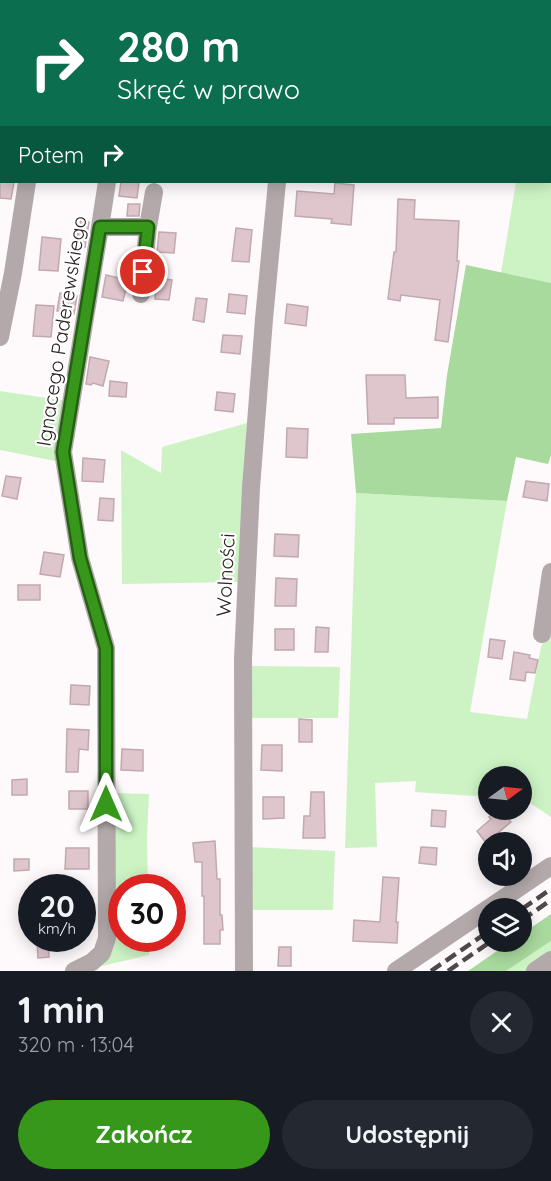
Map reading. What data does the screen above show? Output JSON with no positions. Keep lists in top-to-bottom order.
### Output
{
  "streets": {
    "street": ["Ignacego Paderewskiego", "Wolności"]
  },
  "north": "right",
  "page": {
    "turn": ["280 m", "Skręć w prawo"],
    "then": "Potem",
    "speed": "20 km/h",
    "limit": "30",
    "heading": ["1 min", "320 m · 13:04"],
    "buttons": ["Zakończ", "Udostępnij"]
  }
}
